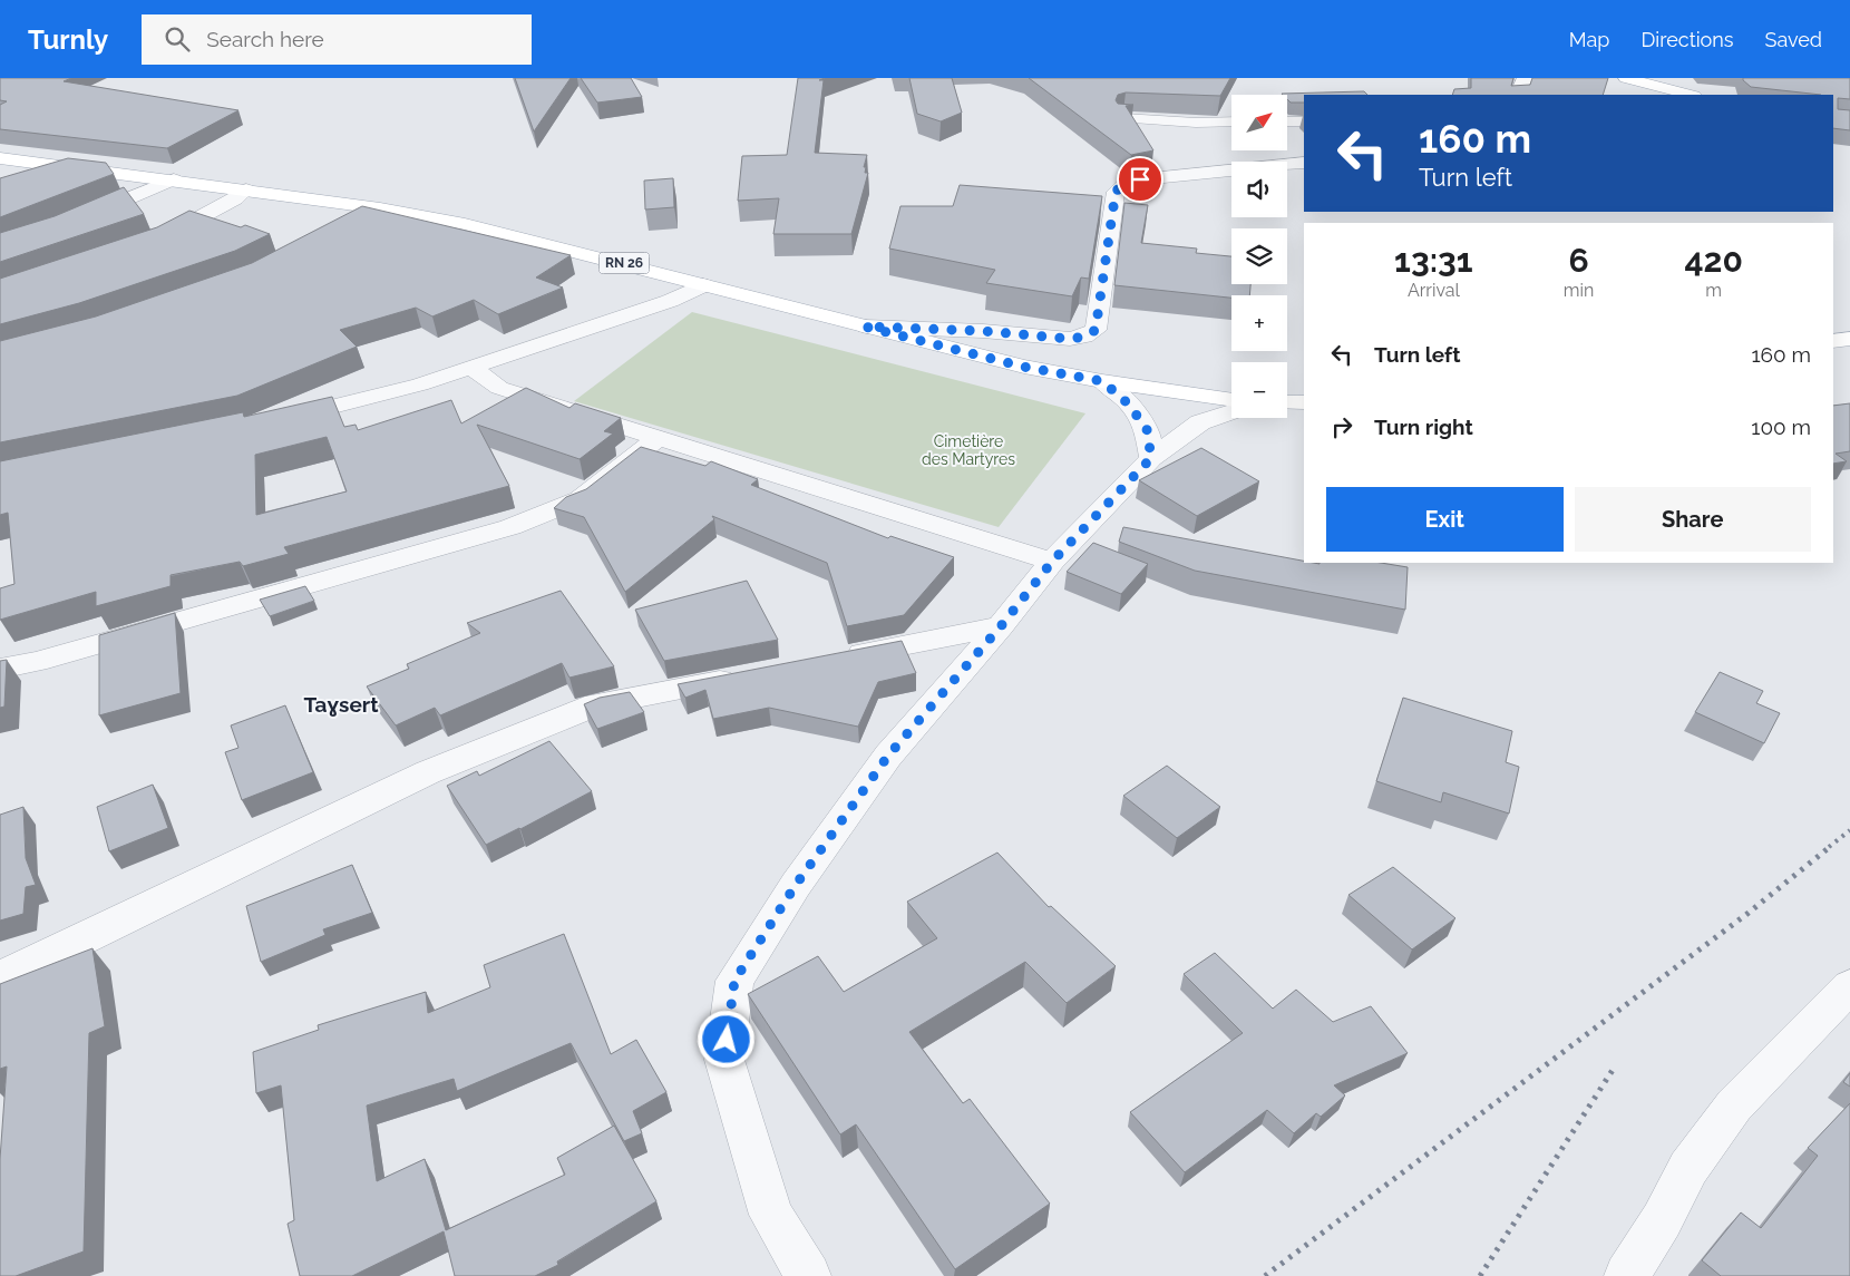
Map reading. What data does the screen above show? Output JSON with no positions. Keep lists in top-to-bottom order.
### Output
{
  "streets": {
    "main road": ["RN 26"]
  },
  "districts": ["Taɣsert"],
  "parks": ["Cimetière des Martyres"],
  "north": "top right",
  "page": {
    "header": "Turnly",
    "search": "Search here",
    "nav": ["Map", "Directions", "Saved"],
    "map_buttons": ["+", "−"],
    "turn": ["160 m", "Turn left"],
    "eta": [
      "13:31",
      "Arrival",
      "6",
      "min",
      "420",
      "m"
    ],
    "list": [
      {
        "name": "Turn left",
        "value": "160 m"
      },
      {
        "name": "Turn right",
        "value": "100 m"
      }
    ],
    "buttons": ["Exit", "Share"]
  }
}
